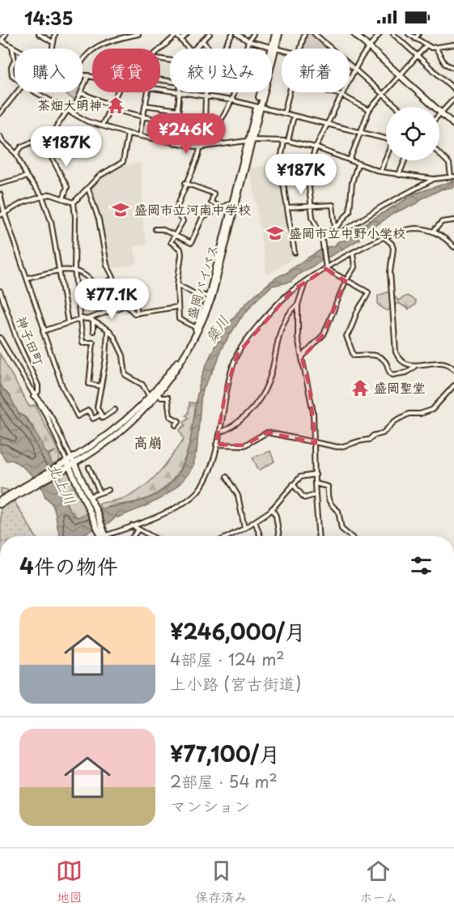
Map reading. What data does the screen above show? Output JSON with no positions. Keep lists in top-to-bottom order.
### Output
{
  "streets": {
    "highway": ["盛岡バイパス"],
    "street": ["神子田町"]
  },
  "districts": ["高崩"],
  "water": ["簗川", "北上川"],
  "places": {
    "temple": ["茶畑大明神", "盛岡聖堂"],
    "school or university": ["盛岡市立河南中学校", "盛岡市立中野小学校"]
  },
  "page": {
    "status": "14:35",
    "chip": [
      "購入",
      "賃貸",
      "絞り込み",
      "新着"
    ],
    "price": [
      "¥246K",
      "¥187K",
      "¥187K",
      "¥77.1K"
    ],
    "heading": "4件の物件",
    "list": [
      {
        "name": "¥246,000/月",
        "note": "4部屋 · 124 m² · 上小路 (宮古街道)"
      },
      {
        "name": "¥77,100/月",
        "note": "2部屋 · 54 m² · マンション"
      }
    ],
    "tabs": ["地図", "保存済み", "ホーム"]
  }
}
